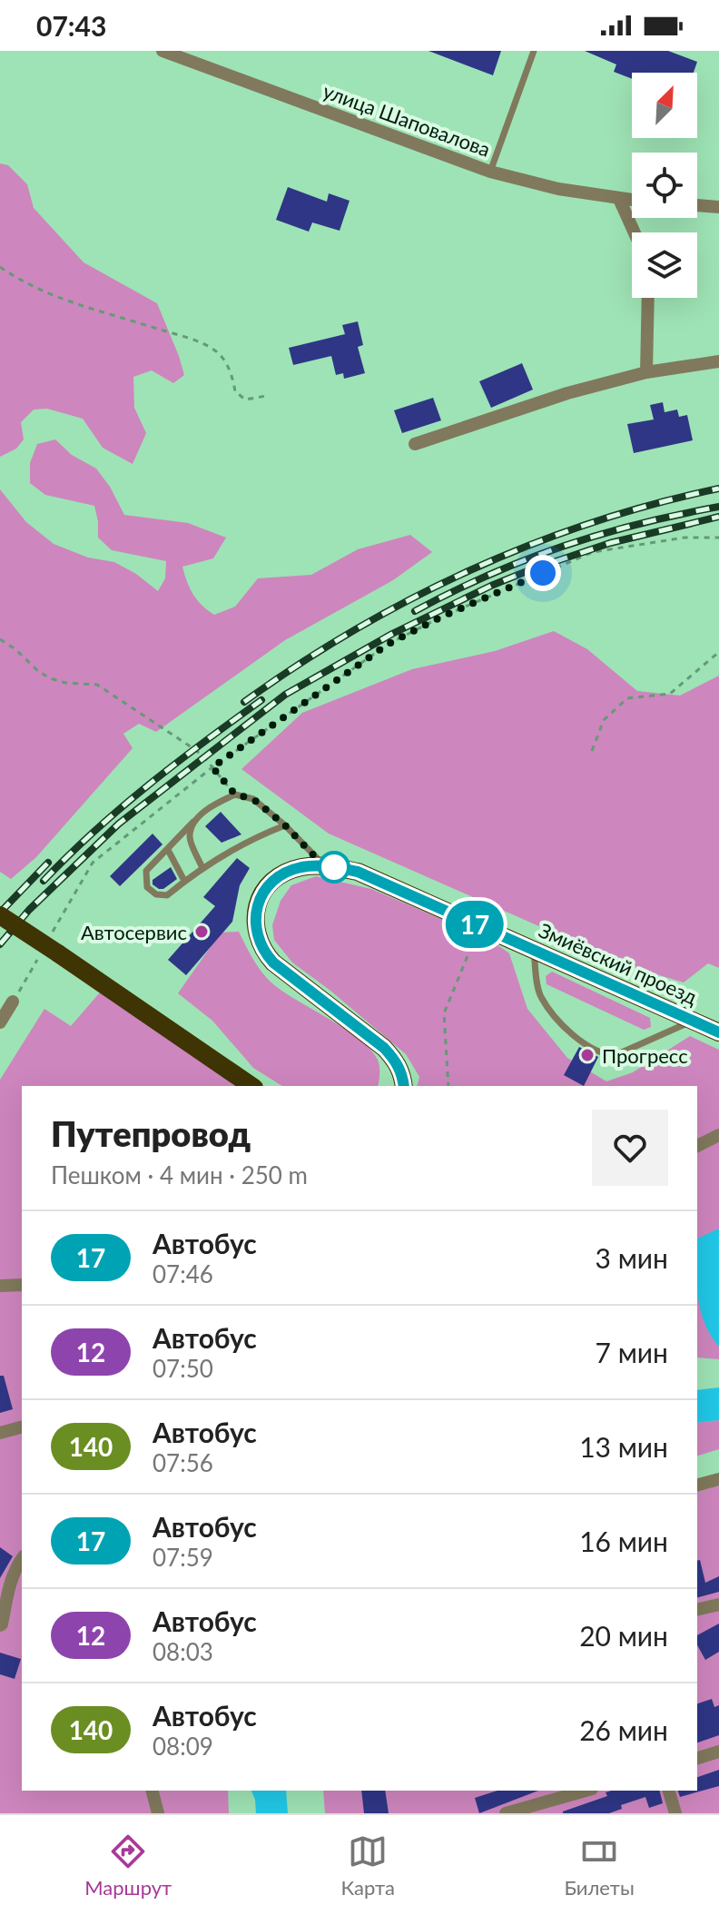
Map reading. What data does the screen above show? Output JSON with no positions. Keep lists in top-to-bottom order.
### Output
{
  "streets": {
    "main road": ["Змиёвский проезд"],
    "street": ["улица Шаповалова"]
  },
  "places": ["Автосервис", "Прогресс"],
  "lines": ["bus line 17"],
  "north": "top right",
  "page": {
    "status": "07:43",
    "on_map": "17",
    "heading": ["Путепровод", "Пешком · 4 мин · 250 m"],
    "list": [
      {
        "mark": "17",
        "name": "Автобус",
        "note": "07:46",
        "value": "3 мин"
      },
      {
        "mark": "12",
        "name": "Автобус",
        "note": "07:50",
        "value": "7 мин"
      },
      {
        "mark": "140",
        "name": "Автобус",
        "note": "07:56",
        "value": "13 мин"
      },
      {
        "mark": "17",
        "name": "Автобус",
        "note": "07:59",
        "value": "16 мин"
      },
      {
        "mark": "12",
        "name": "Автобус",
        "note": "08:03",
        "value": "20 мин"
      },
      {
        "mark": "140",
        "name": "Автобус",
        "note": "08:09",
        "value": "26 мин"
      }
    ],
    "tabs": ["Маршрут", "Карта", "Билеты"]
  }
}
